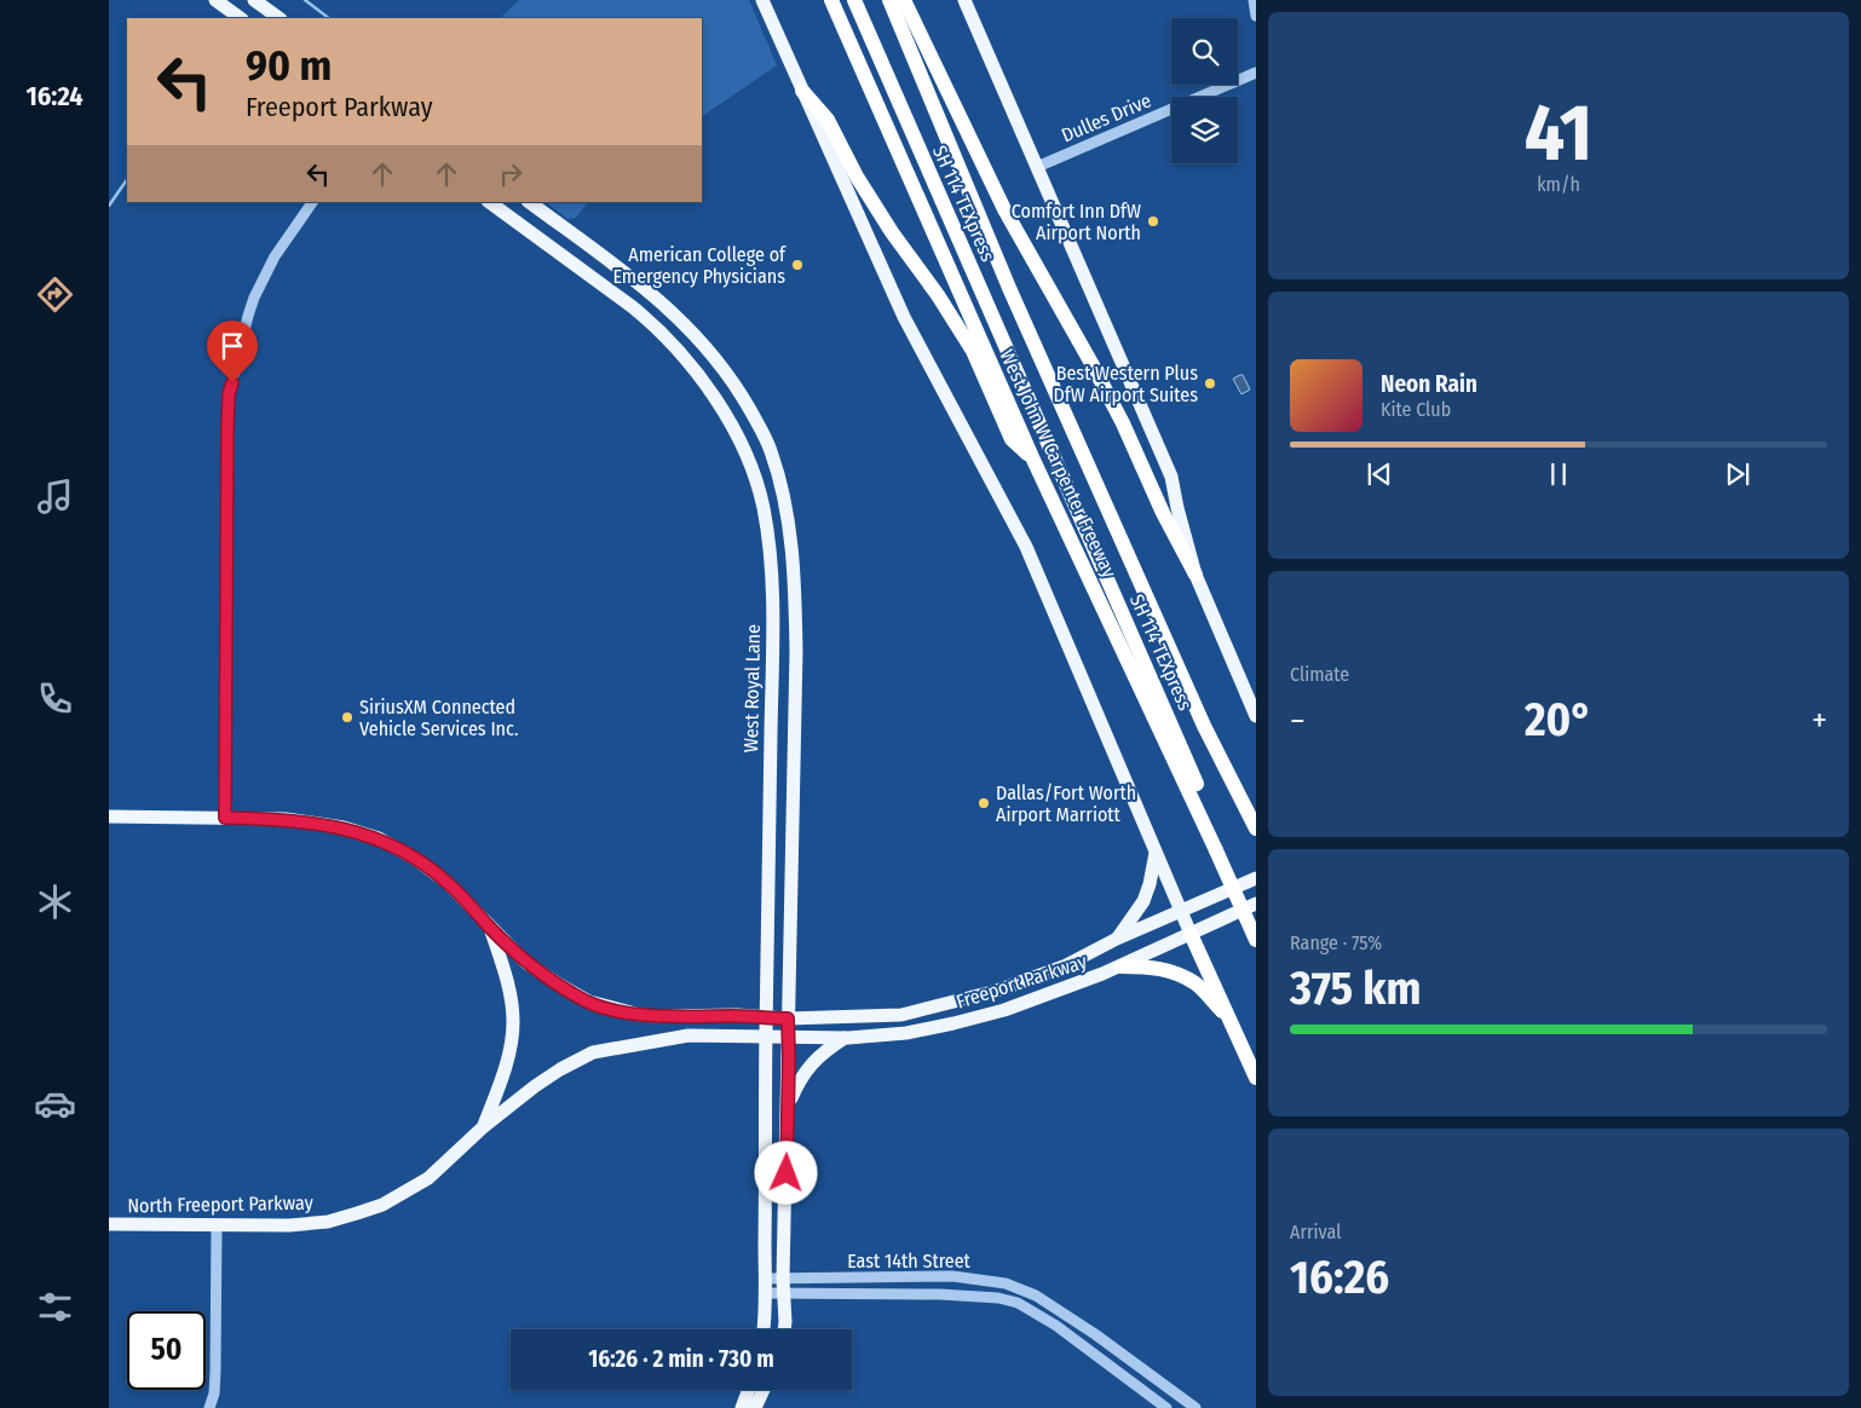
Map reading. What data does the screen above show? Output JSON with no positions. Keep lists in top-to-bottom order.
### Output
{
  "streets": {
    "highway": ["SH 114 TEXpress", "West John W Carpenter Freeway"],
    "main road": ["West Royal Lane", "Freeport Parkway", "North Freeport Parkway"],
    "street": ["Dulles Drive", "East 14th Street"]
  },
  "crossings": [
    ["SH 114 TEXpress", "West John W Carpenter Freeway"],
    ["West Royal Lane", "Freeport Parkway"],
    ["West Royal Lane", "East 14th Street"],
    ["Freeport Parkway", "North Freeport Parkway"]
  ],
  "places": [
    "Comfort Inn DfW Airport North",
    "American College of Emergency Physicians",
    "Best Western Plus DfW Airport Suites",
    "SiriusXM Connected Vehicle Services Inc.",
    "Dallas/Fort Worth Airport Marriott"
  ],
  "page": {
    "tabs": "16:24",
    "tile": [
      ["41", "km/h"],
      "Climate",
      ["Range · 75%", "375 km"],
      ["Arrival", "16:26"]
    ],
    "turn": ["90 m", "Freeport Parkway"],
    "song": ["Neon Rain", "Kite Club"],
    "heat": ["−", "20°", "+"],
    "limit": "50",
    "trip": "16:26 · 2 min · 730 m"
  }
}
